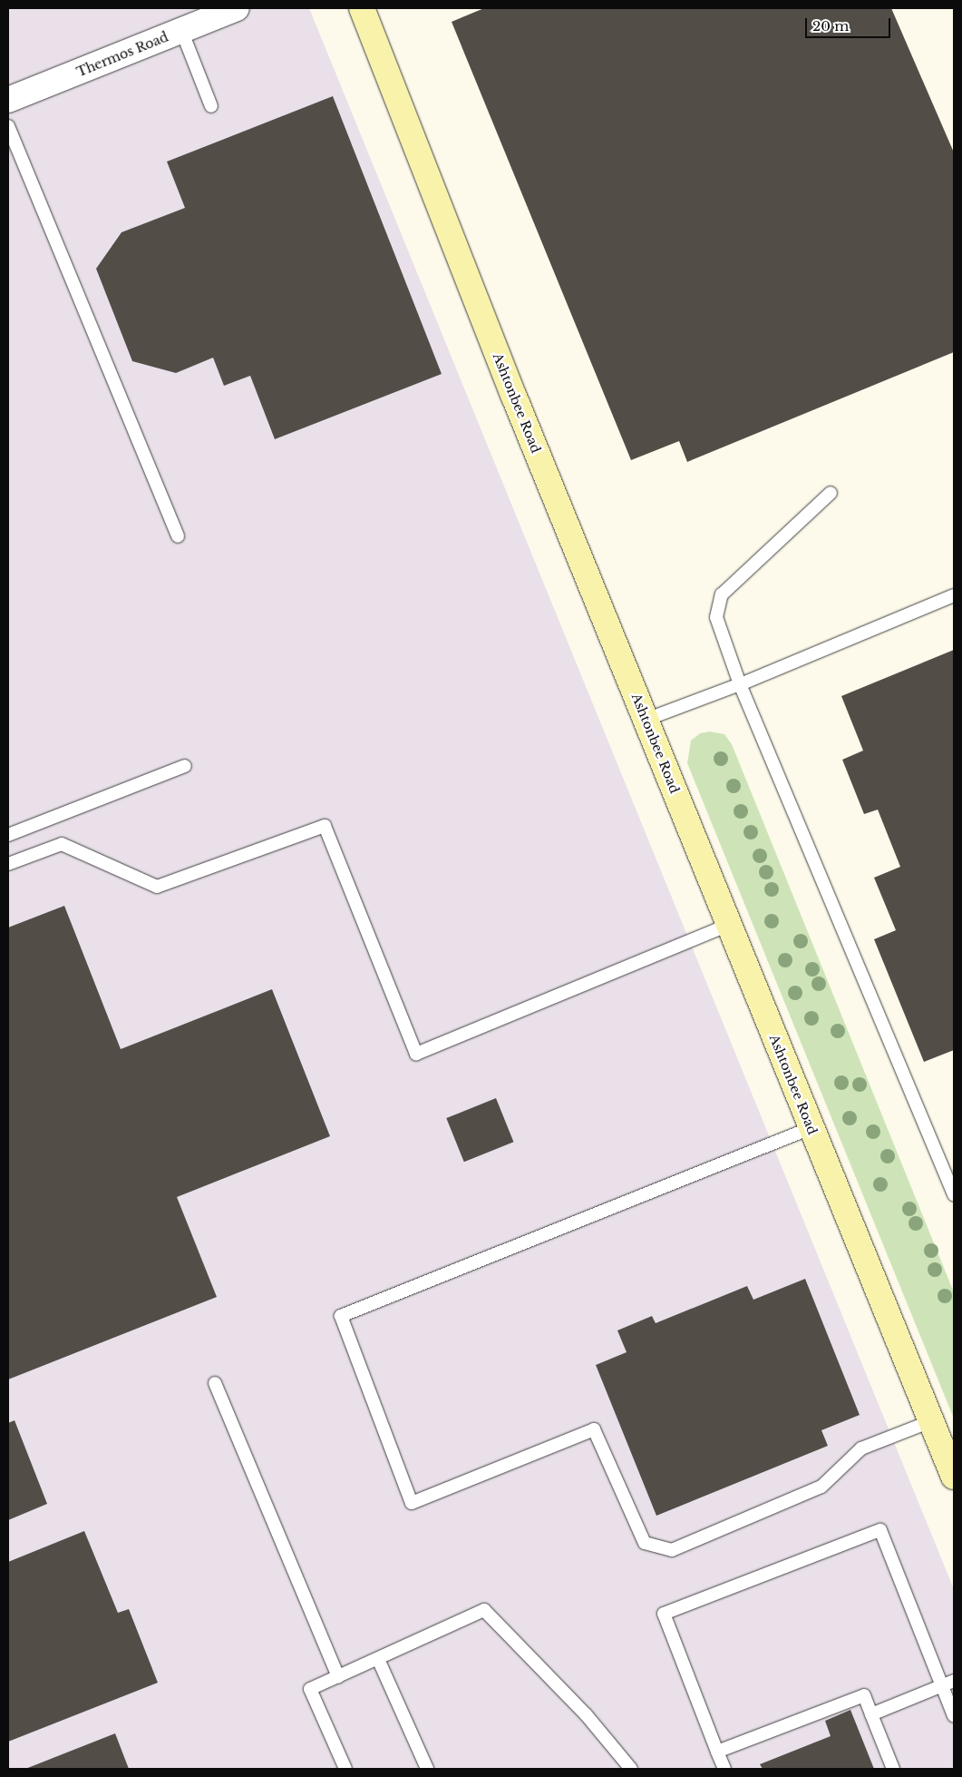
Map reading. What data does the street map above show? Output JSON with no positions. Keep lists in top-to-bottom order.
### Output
{
  "streets": {
    "street": ["Thermos Road", "Ashtonbee Road"]
  },
  "scale_bar": "20 m"
}
